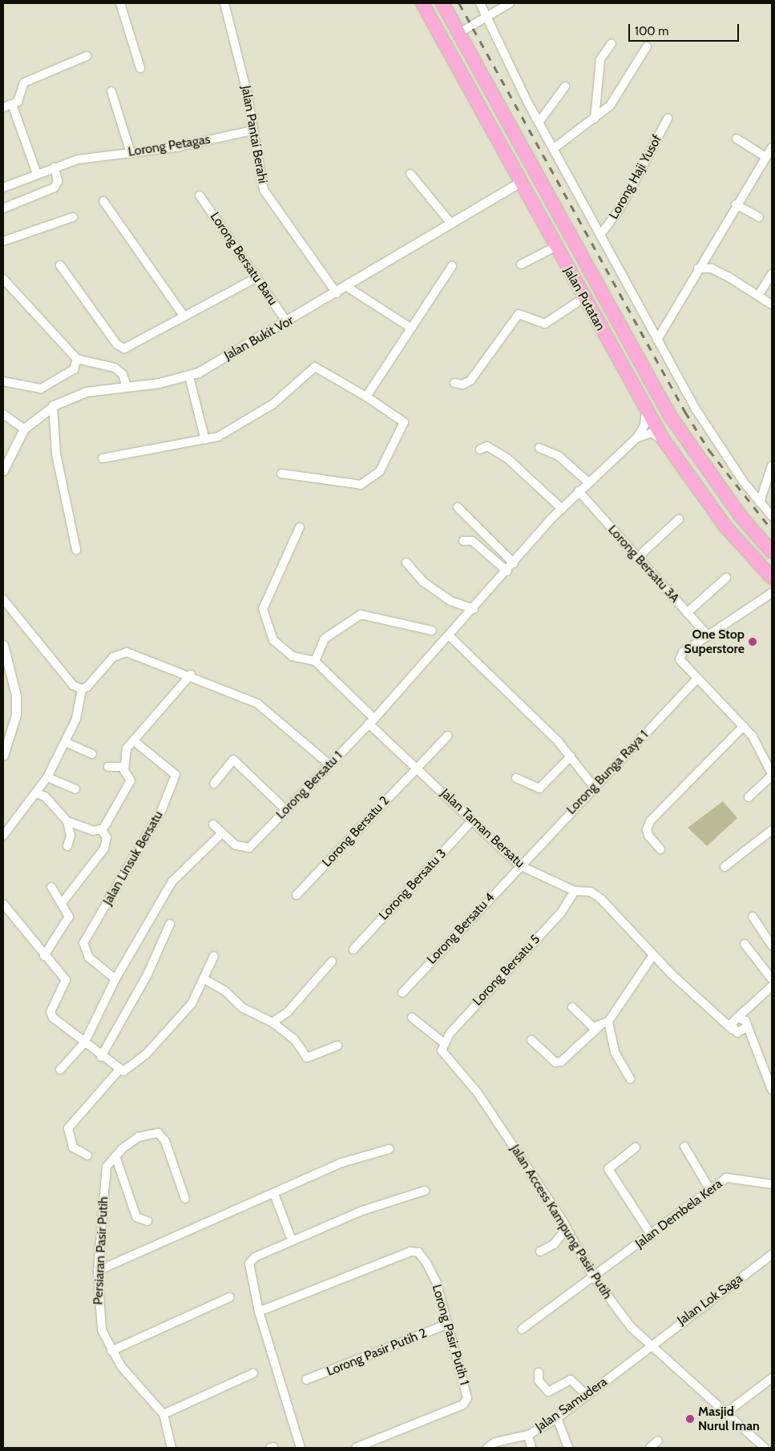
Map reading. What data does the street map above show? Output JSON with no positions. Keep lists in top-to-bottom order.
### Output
{
  "streets": {
    "highway": ["Jalan Putatan"],
    "street": [
      "Jalan Pantai Berahi",
      "Lorong Petagas",
      "Lorong Haji Yusof",
      "Lorong Bersatu Baru",
      "Jalan Bukit Vor",
      "Lorong Bersatu 3A",
      "Lorong Bunga Raya 1",
      "Lorong Bersatu 1",
      "Jalan Taman Bersatu",
      "Lorong Bersatu 2",
      "Jalan Linsuk Bersatu",
      "Lorong Bersatu 3",
      "Lorong Bersatu 4",
      "Lorong Bersatu 5",
      "Jalan Dembela Kera",
      "Jalan Access Kampung Pasir Putih",
      "Persiaran Pasir Putih",
      "Jalan Lok Saga",
      "Lorong Pasir Putih 1",
      "Lorong Pasir Putih 2",
      "Jalan Samudera"
    ]
  },
  "crossings": [
    ["Jalan Pantai Berahi", "Lorong Petagas"],
    ["Jalan Pantai Berahi", "Jalan Bukit Vor"],
    ["Lorong Bersatu Baru", "Jalan Bukit Vor"],
    ["Jalan Putatan", "Jalan Bukit Vor"],
    ["Lorong Bersatu 3A", "Lorong Bersatu 1"],
    ["Lorong Bunga Raya 1", "Jalan Taman Bersatu"],
    ["Lorong Bunga Raya 1", "Lorong Bersatu 4"],
    ["Lorong Bersatu 1", "Jalan Taman Bersatu"],
    ["Jalan Taman Bersatu", "Lorong Bersatu 2"],
    ["Jalan Taman Bersatu", "Lorong Bersatu 3"],
    ["Jalan Taman Bersatu", "Lorong Bersatu 4"],
    ["Jalan Taman Bersatu", "Lorong Bersatu 5"],
    ["Lorong Bersatu 5", "Jalan Access Kampung Pasir Putih"],
    ["Jalan Dembela Kera", "Jalan Access Kampung Pasir Putih"],
    ["Jalan Access Kampung Pasir Putih", "Jalan Lok Saga"],
    ["Jalan Access Kampung Pasir Putih", "Jalan Samudera"],
    ["Jalan Lok Saga", "Jalan Samudera"],
    ["Lorong Pasir Putih 1", "Lorong Pasir Putih 2"]
  ],
  "places": ["One Stop Superstore", "Masjid Nurul Iman"],
  "scale_bar": "100 m"
}
